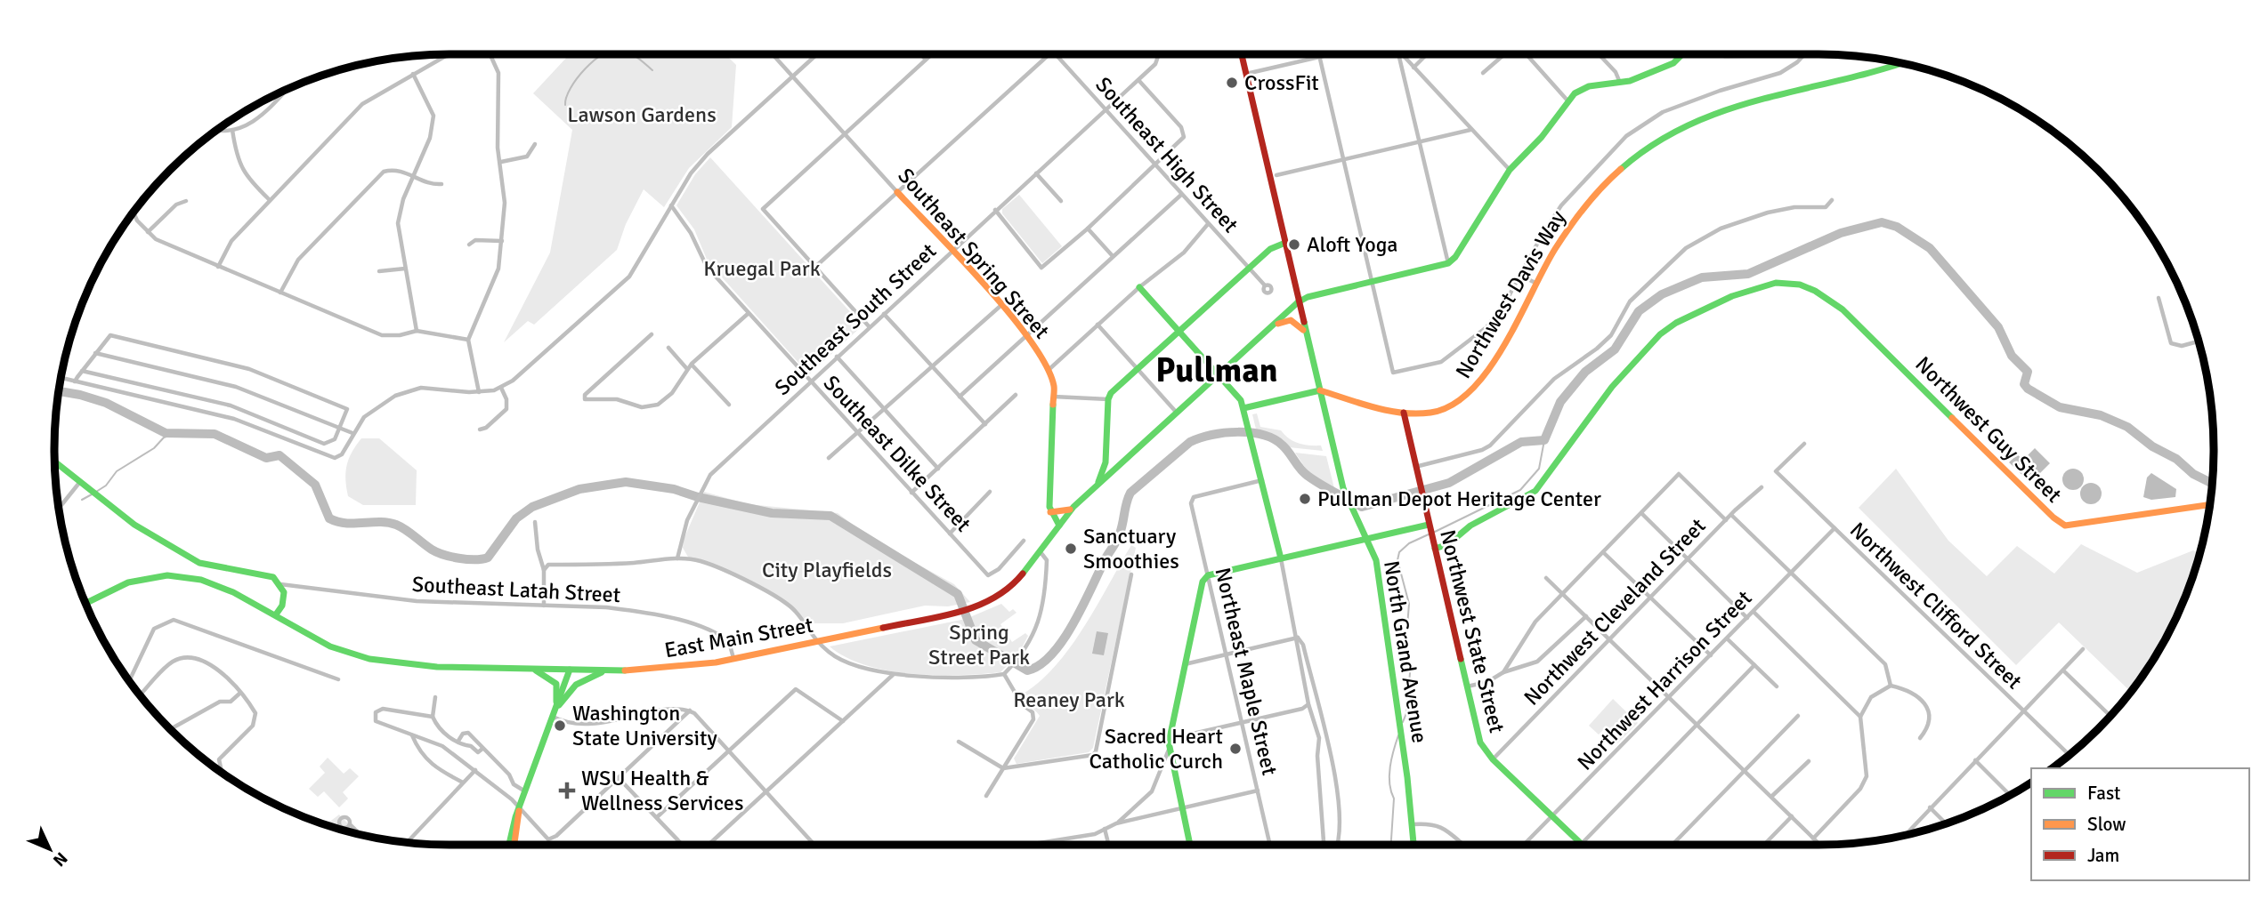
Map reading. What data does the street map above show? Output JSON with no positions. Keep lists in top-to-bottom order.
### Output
{
  "streets": {
    "main road": [
      "Southeast Spring Street",
      "Northwest Davis Way",
      "Northwest Guy Street",
      "Northwest State Street",
      "East Main Street",
      "North Grand Avenue"
    ],
    "street": [
      "Southeast High Street",
      "Southeast South Street",
      "Southeast Dilke Street",
      "Southeast Latah Street",
      "Northwest Clifford Street",
      "Northwest Cleveland Street",
      "Northeast Maple Street",
      "Northwest Harrison Street"
    ]
  },
  "crossings": [
    ["Southeast High Street", "Southeast South Street"],
    ["Southeast Spring Street", "Southeast South Street"],
    ["Northwest Davis Way", "Northwest State Street"],
    ["Northwest Davis Way", "North Grand Avenue"],
    ["Southeast South Street", "Southeast Dilke Street"],
    ["Northwest Guy Street", "Northwest State Street"],
    ["Southeast Latah Street", "East Main Street"],
    ["Northwest Clifford Street", "Northwest Harrison Street"],
    ["Northwest Cleveland Street", "Northwest State Street"],
    ["Northwest State Street", "Northwest Harrison Street"]
  ],
  "districts": ["Pullman"],
  "parks": [
    "Lawson Gardens",
    "Kruegal Park",
    "City Playfields",
    "Spring Street Park",
    "Reaney Park"
  ],
  "places": {
    "other": [
      "CrossFit",
      "Aloft Yoga",
      "Pullman Depot Heritage Center",
      "Sanctuary Smoothies",
      "Washington State University",
      "Sacred Heart Catholic Curch"
    ],
    "health": ["WSU Health & Wellness Services"]
  },
  "legend": ["Fast", "Slow", "Jam"],
  "north": "bottom right"
}
